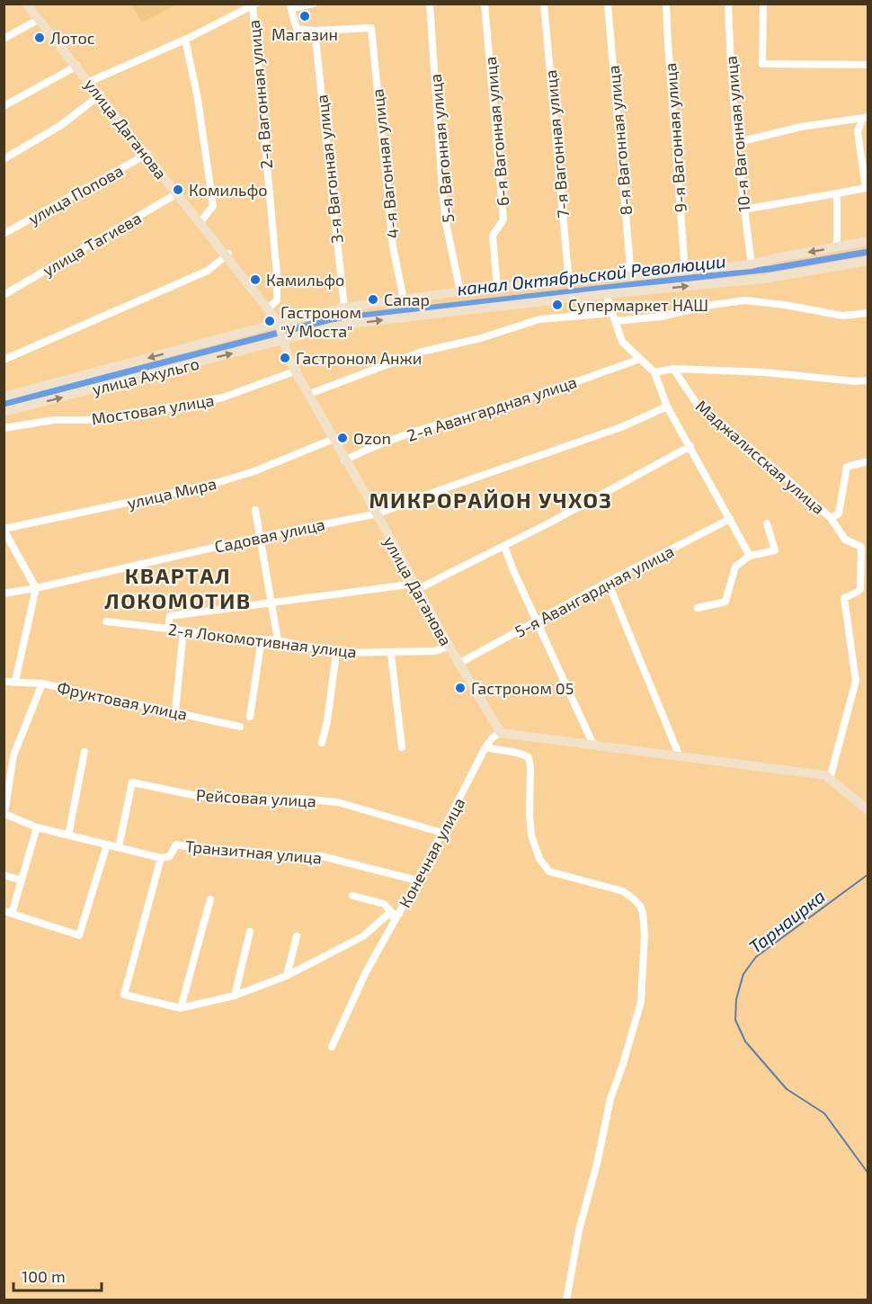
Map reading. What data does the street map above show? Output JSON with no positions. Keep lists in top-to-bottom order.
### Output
{
  "streets": {
    "main road": ["улица Даганова", "улица Ахульго"],
    "street": [
      "2-я Вагонная улица",
      "6-я Вагонная улица",
      "10-я Вагонная улица",
      "9-я Вагонная улица",
      "8-я Вагонная улица",
      "7-я Вагонная улица",
      "5-я Вагонная улица",
      "4-я Вагонная улица",
      "3-я Вагонная улица",
      "улица Попова",
      "улица Тагиева",
      "2-я Авангардная улица",
      "Мостовая улица",
      "Маджалисская улица",
      "улица Мира",
      "Садовая улица",
      "5-я Авангардная улица",
      "2-я Локомотивная улица",
      "Фруктовая улица",
      "Рейсовая улица",
      "Транзитная улица",
      "Конечная улица"
    ]
  },
  "crossings": [
    ["2-я Вагонная улица", "улица Даганова"],
    ["улица Даганова", "улица Попова"],
    ["улица Даганова", "улица Тагиева"],
    ["улица Даганова", "улица Ахульго"],
    ["улица Даганова", "2-я Авангардная улица"],
    ["улица Даганова", "Мостовая улица"],
    ["улица Даганова", "улица Мира"],
    ["улица Даганова", "Садовая улица"],
    ["улица Даганова", "5-я Авангардная улица"],
    ["улица Даганова", "2-я Локомотивная улица"],
    ["улица Даганова", "Конечная улица"],
    ["4-я Вагонная улица", "3-я Вагонная улица"],
    ["Рейсовая улица", "Транзитная улица"],
    ["Рейсовая улица", "Конечная улица"],
    ["Транзитная улица", "Конечная улица"]
  ],
  "districts": ["МИКРОРАЙОН УЧХОЗ", "КВАРТАЛ ЛОКОМОТИВ"],
  "water": ["канал Октябрьской Революции", "Тарнаирка"],
  "places": [
    "Магазин",
    "Лотос",
    "Комильфо",
    "Камильфо",
    "Сапар",
    "Супермаркет НАШ",
    "Гастроном \"У Моста\"",
    "Гастроном Анжи",
    "Ozon",
    "Гастроном 05"
  ],
  "scale_bar": "100 m"
}
